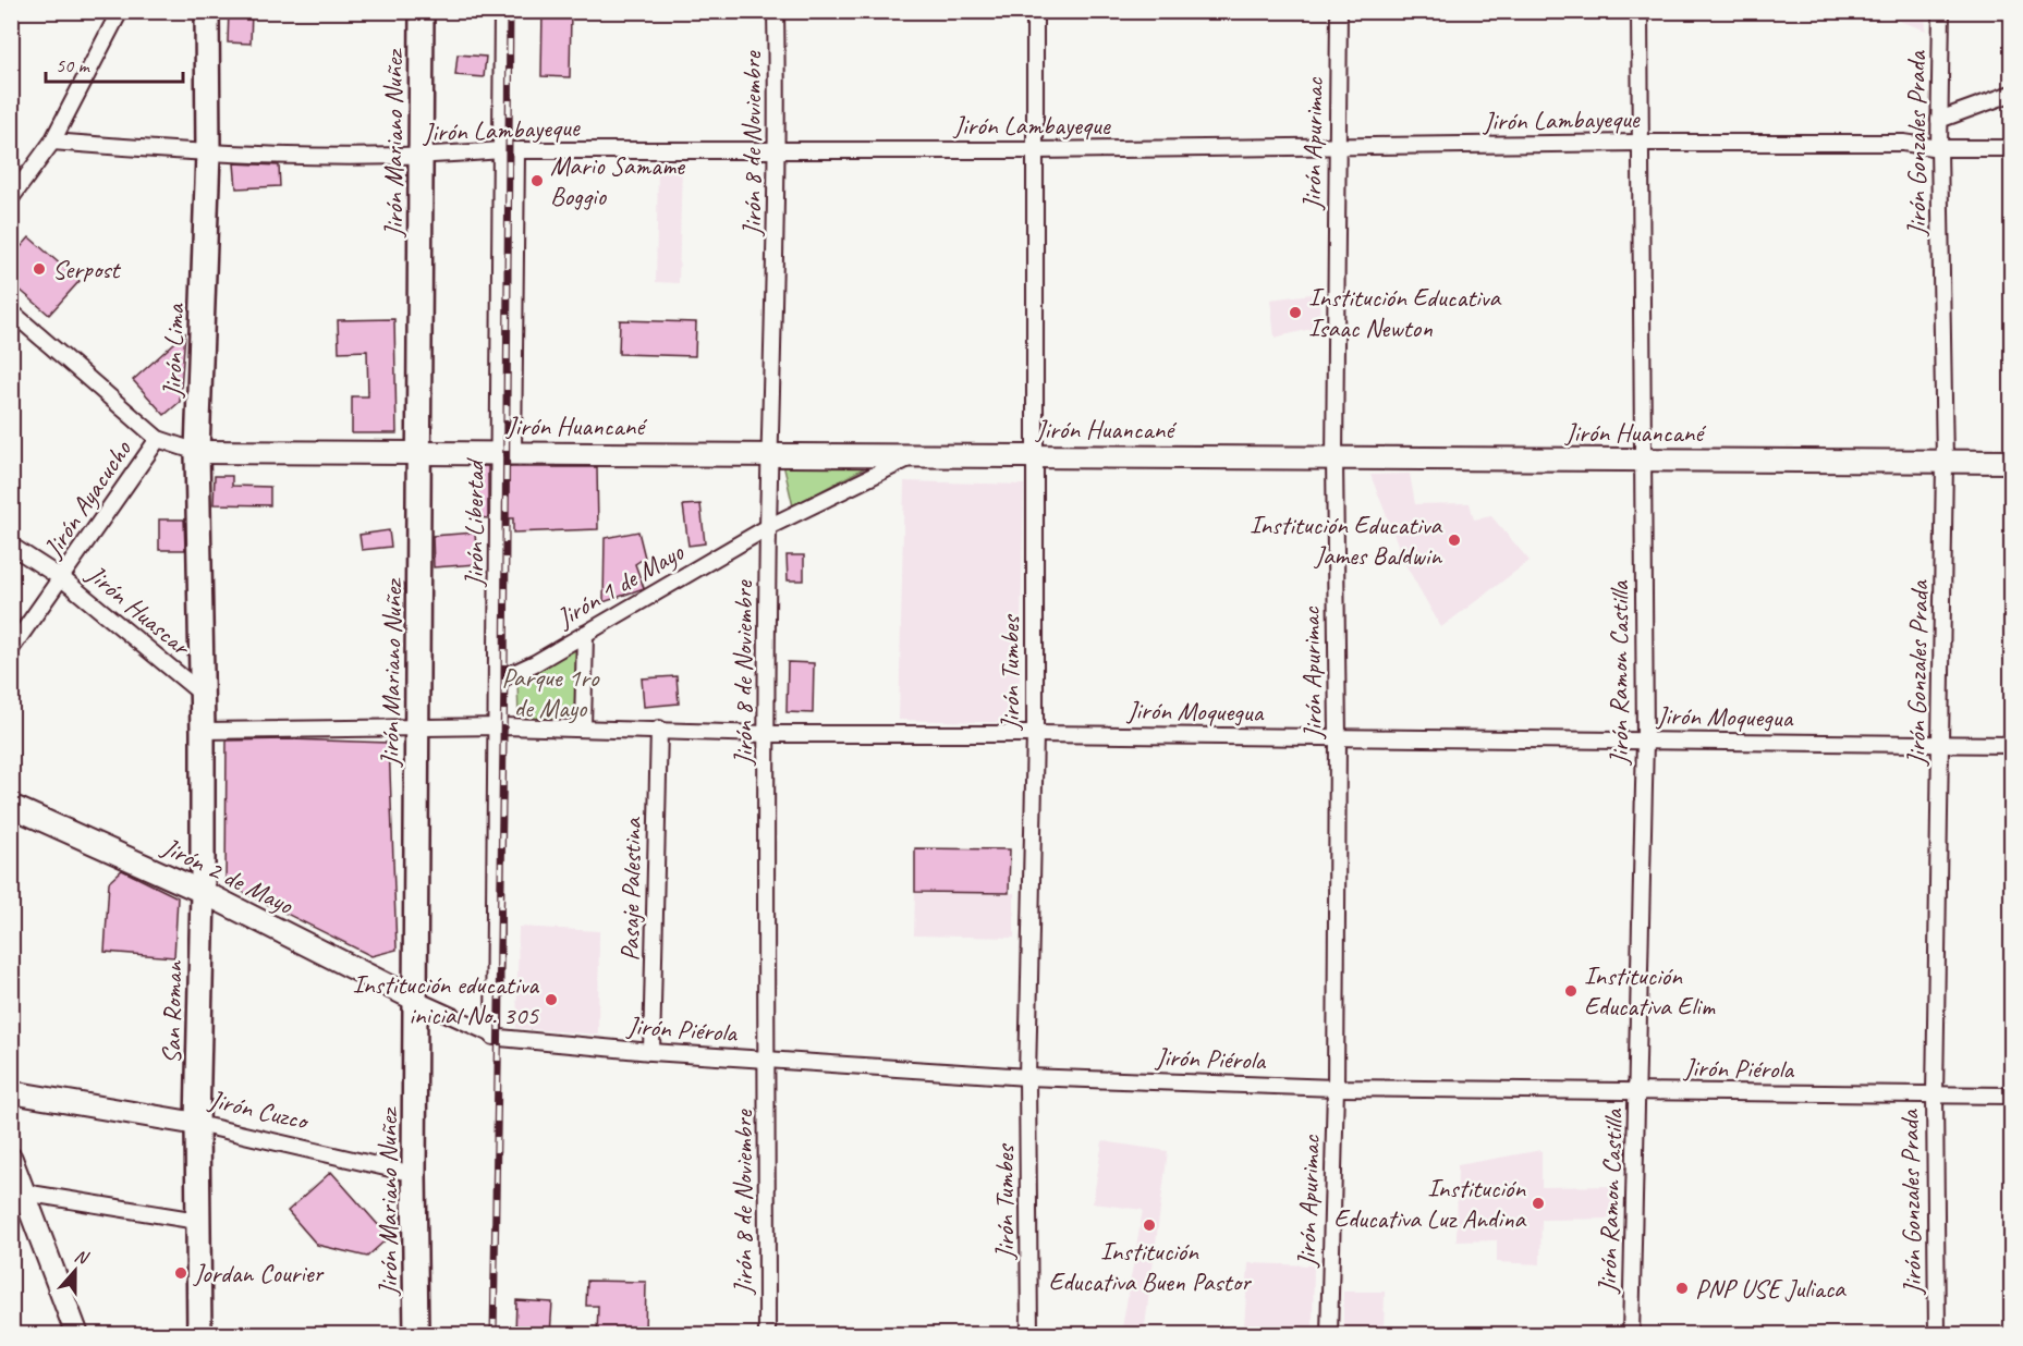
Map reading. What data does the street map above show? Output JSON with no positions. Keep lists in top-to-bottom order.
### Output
{
  "streets": {
    "main road": ["Jirón Mariano Nuñez", "Jirón Lima", "San Roman"],
    "street": [
      "Jirón Lambayeque",
      "Jirón 8 de Noviembre",
      "Jirón Apurimac",
      "Jirón Gonzales Prada",
      "Jirón Huancané",
      "Jirón Ayacucho",
      "Jirón Libertad",
      "Jirón 1 de Mayo",
      "Jirón Huascar",
      "Jirón Tumbes",
      "Jirón Ramon Castilla",
      "Jirón Moquegua",
      "Jirón 2 de Mayo",
      "Pasaje Palestina",
      "Jirón Piérola",
      "Jirón Cuzco"
    ]
  },
  "crossings": [
    ["Jirón Lambayeque", "Jirón Mariano Nuñez"],
    ["Jirón Lambayeque", "Jirón 8 de Noviembre"],
    ["Jirón Lambayeque", "Jirón Apurimac"],
    ["Jirón Lambayeque", "Jirón Gonzales Prada"],
    ["Jirón Lambayeque", "Jirón Lima"],
    ["Jirón Lambayeque", "Jirón Libertad"],
    ["Jirón Lambayeque", "Jirón Tumbes"],
    ["Jirón Lambayeque", "Jirón Ramon Castilla"],
    ["Jirón Mariano Nuñez", "Jirón Huancané"],
    ["Jirón Mariano Nuñez", "Jirón Moquegua"],
    ["Jirón Mariano Nuñez", "Jirón 2 de Mayo"],
    ["Jirón Mariano Nuñez", "Jirón Piérola"],
    ["Jirón Mariano Nuñez", "Jirón Cuzco"],
    ["Jirón 8 de Noviembre", "Jirón Huancané"],
    ["Jirón 8 de Noviembre", "Jirón 1 de Mayo"],
    ["Jirón 8 de Noviembre", "Jirón Moquegua"],
    ["Jirón 8 de Noviembre", "Jirón Piérola"],
    ["Jirón Apurimac", "Jirón Huancané"],
    ["Jirón Apurimac", "Jirón Moquegua"],
    ["Jirón Apurimac", "Jirón Piérola"],
    ["Jirón Gonzales Prada", "Jirón Huancané"],
    ["Jirón Gonzales Prada", "Jirón Moquegua"],
    ["Jirón Gonzales Prada", "Jirón Piérola"],
    ["Jirón Lima", "Jirón Huancané"],
    ["Jirón Lima", "Jirón Huascar"],
    ["Jirón Lima", "San Roman"],
    ["Jirón Huancané", "Jirón Libertad"],
    ["Jirón Huancané", "Jirón 1 de Mayo"],
    ["Jirón Huancané", "Jirón Tumbes"],
    ["Jirón Huancané", "Jirón Ramon Castilla"],
    ["Jirón Ayacucho", "Jirón Huascar"],
    ["Jirón Libertad", "Jirón 1 de Mayo"],
    ["Jirón Libertad", "Jirón Moquegua"],
    ["Jirón Libertad", "Jirón Piérola"],
    ["Jirón Huascar", "San Roman"],
    ["Jirón Tumbes", "Jirón Moquegua"],
    ["Jirón Tumbes", "Jirón Piérola"],
    ["Jirón Ramon Castilla", "Jirón Moquegua"],
    ["Jirón Ramon Castilla", "Jirón Piérola"],
    ["Jirón Moquegua", "Pasaje Palestina"],
    ["Jirón Moquegua", "San Roman"],
    ["Jirón 2 de Mayo", "San Roman"],
    ["Jirón 2 de Mayo", "Jirón Piérola"],
    ["Pasaje Palestina", "Jirón Piérola"],
    ["San Roman", "Jirón Cuzco"]
  ],
  "parks": ["Parque 1ro de Mayo"],
  "places": [
    "Mario Samame Boggio",
    "Serpost",
    "Institución Educativa Isaac Newton",
    "Institución Educativa James Baldwin",
    "Institución Educativa Elim",
    "Institución educativa inicial No. 305",
    "Institución Educativa Luz Andina",
    "Institución Educativa Buen Pastor",
    "Jordan Courier",
    "PNP USE Juliaca"
  ],
  "scale_bar": "50 m",
  "north": "top"
}
